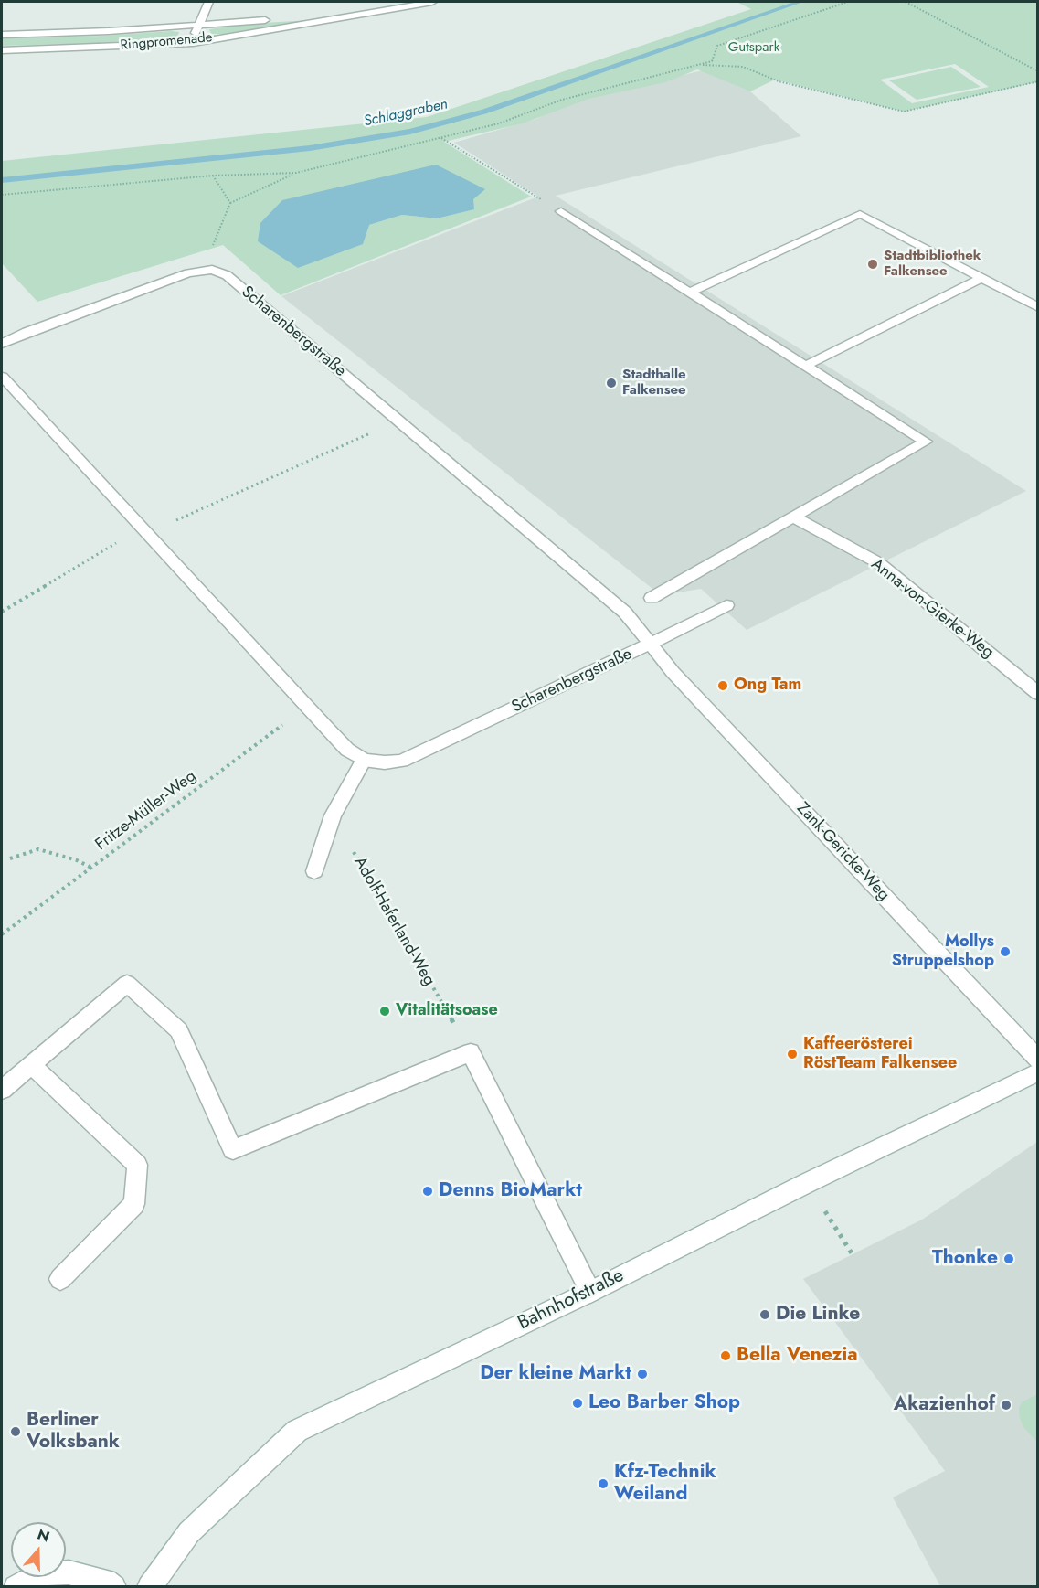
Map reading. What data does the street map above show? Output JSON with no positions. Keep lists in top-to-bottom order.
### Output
{
  "streets": {
    "street": [
      "Ringpromenade",
      "Scharenbergstraße",
      "Anna-von-Gierke-Weg",
      "Zank-Gericke-Weg",
      "Bahnhofstraße"
    ],
    "path": ["Fritze-Müller-Weg", "Adolf-Haferland-Weg"]
  },
  "crossings": [
    ["Scharenbergstraße", "Zank-Gericke-Weg"]
  ],
  "water": ["Schlaggraben"],
  "parks": ["Gutspark"],
  "places": [
    "Stadtbibliothek Falkensee",
    "Stadthalle Falkensee",
    "Ong Tam",
    "Mollys Struppelshop",
    "Vitalitätsoase",
    "Kaffeerösterei RöstTeam Falkensee",
    "Denns BioMarkt",
    "Thonke",
    "Die Linke",
    "Bella Venezia",
    "Der kleine Markt",
    "Leo Barber Shop",
    "Akazienhof",
    "Berliner Volksbank",
    "Kfz-Technik Weiland"
  ],
  "north": "top"
}
